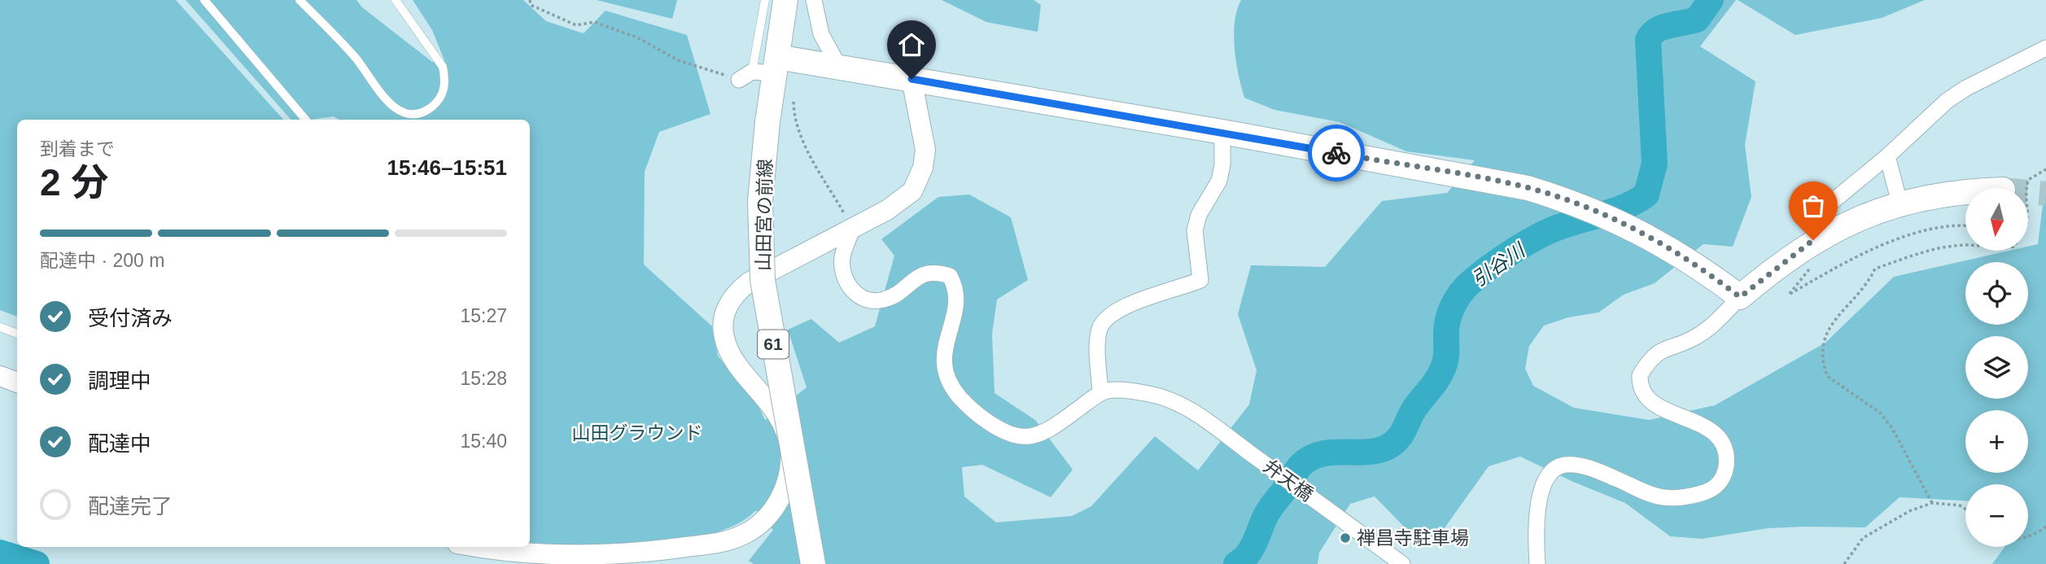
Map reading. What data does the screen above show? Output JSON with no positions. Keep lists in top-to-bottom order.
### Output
{
  "streets": {
    "main road": ["山田宮の前線", "61"],
    "street": ["弁天橋"]
  },
  "water": ["引谷川"],
  "parks": ["山田グラウンド"],
  "places": ["禅昌寺駐車場"],
  "north": "bottom",
  "page": {
    "heading": ["2 分", "到着まで", "15:46–15:51"],
    "map_buttons": ["+", "−"],
    "bar": "配達中 · 200 m",
    "list": [
      ["受付済み", "15:27"],
      ["調理中", "15:28"],
      ["配達中", "15:40"],
      "配達完了"
    ]
  }
}
